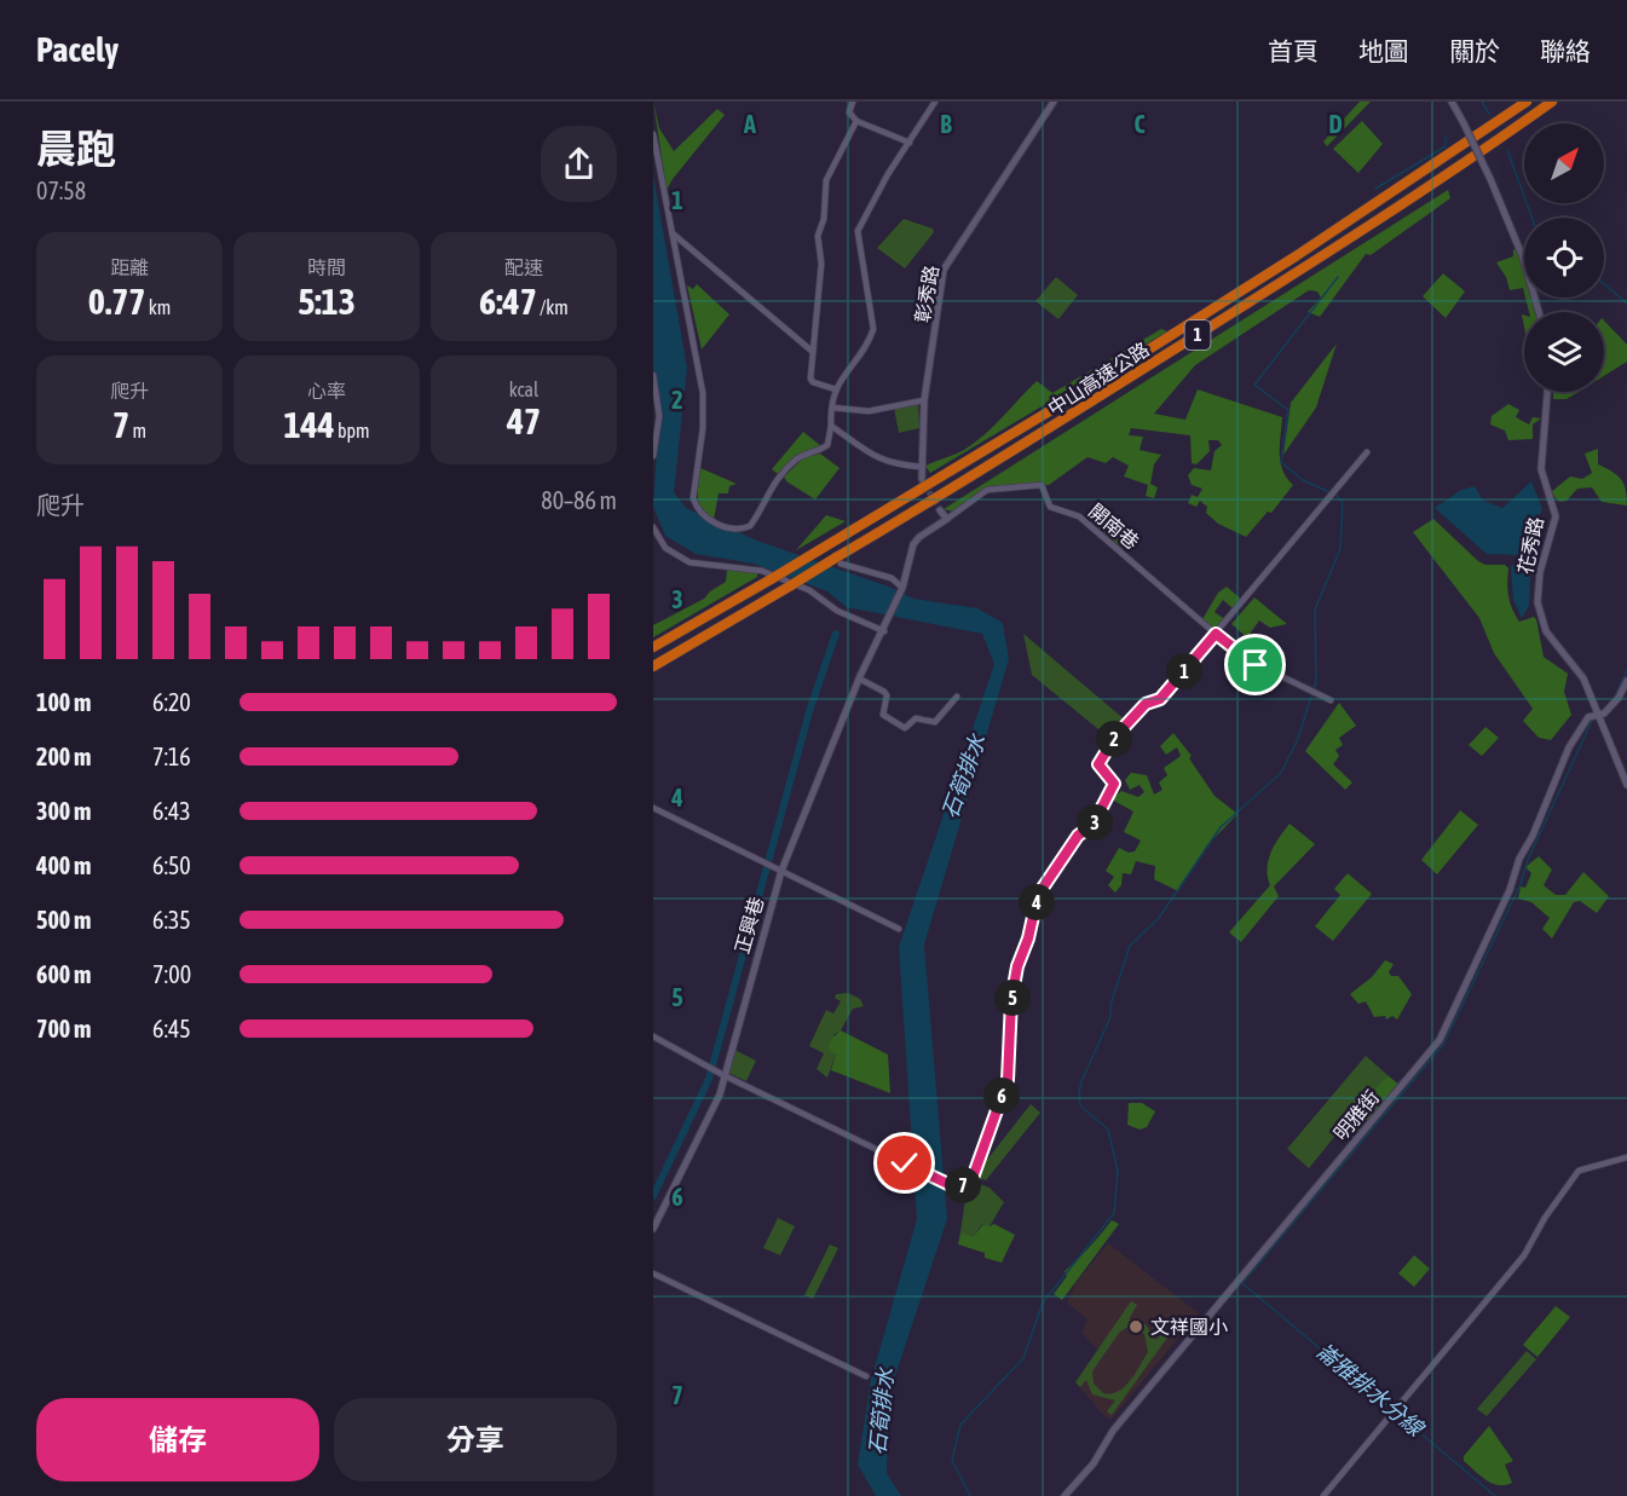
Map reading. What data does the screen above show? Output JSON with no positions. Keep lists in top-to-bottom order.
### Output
{
  "streets": {
    "highway": ["1", "中山高速公路"],
    "street": [
      "彰秀路",
      "開南巷",
      "花秀路",
      "正興巷",
      "明雅街"
    ]
  },
  "crossings": [
    ["開南巷", "正興巷"],
    ["花秀路", "明雅街"]
  ],
  "water": ["石筍排水", "崙雅排水分線"],
  "places": ["文祥國小"],
  "north": "top right",
  "page": {
    "header": "Pacely",
    "nav": [
      "首頁",
      "地圖",
      "關於",
      "聯絡"
    ],
    "heading": ["晨跑", "07:58"],
    "stats": [
      ["距離", "0.77 km"],
      ["時間", "5:13"],
      ["配速", "6:47 /km"],
      ["爬升", "7 m"],
      ["心率", "144 bpm"],
      ["kcal", "47"]
    ],
    "chart": ["爬升", "80–86 m"],
    "pins": [
      "1",
      "2",
      "3",
      "4",
      "5",
      "6",
      "7"
    ],
    "list": [
      {
        "name": "100 m",
        "note": "6:20"
      },
      {
        "name": "200 m",
        "note": "7:16"
      },
      {
        "name": "300 m",
        "note": "6:43"
      },
      {
        "name": "400 m",
        "note": "6:50"
      },
      {
        "name": "500 m",
        "note": "6:35"
      },
      {
        "name": "600 m",
        "note": "7:00"
      },
      {
        "name": "700 m",
        "note": "6:45"
      }
    ],
    "buttons": ["儲存", "分享"]
  },
  "grid": {
    "columns": [
      "A",
      "B",
      "C",
      "D"
    ],
    "rows": [
      "1",
      "2",
      "3",
      "4",
      "5",
      "6",
      "7"
    ]
  }
}
